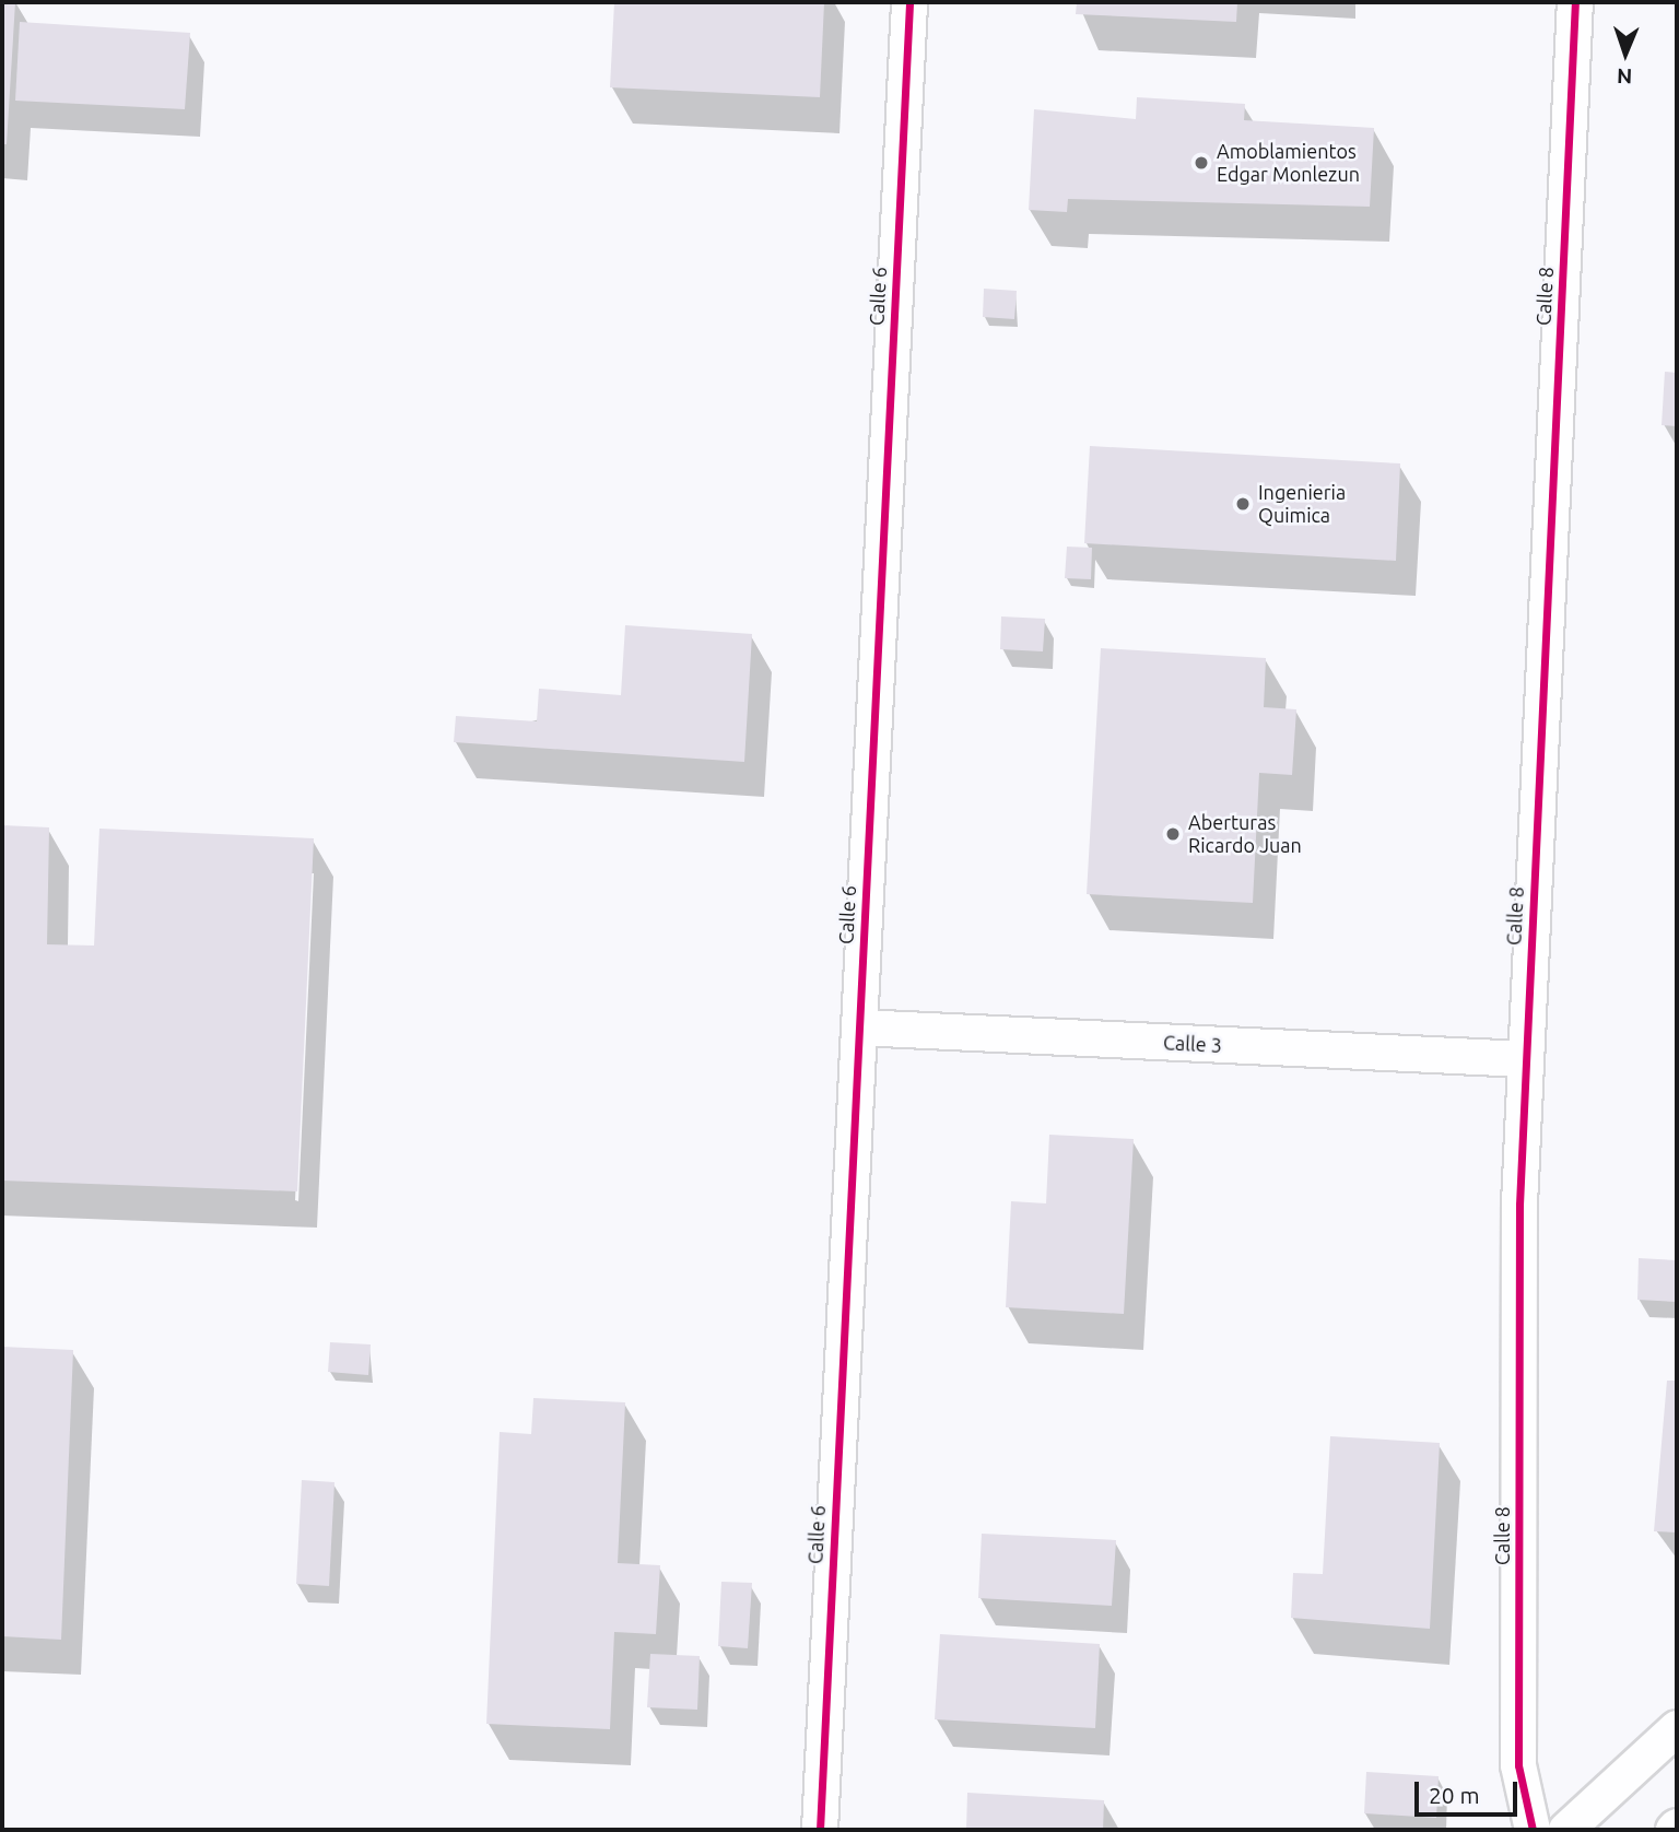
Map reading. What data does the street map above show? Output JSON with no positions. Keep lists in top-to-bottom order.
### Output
{
  "streets": {
    "street": ["Calle 6", "Calle 8", "Calle 3"]
  },
  "crossings": [
    ["Calle 6", "Calle 3"],
    ["Calle 8", "Calle 3"]
  ],
  "places": ["Amoblamientos Edgar Monlezun", "Ingenieria Quimica", "Aberturas Ricardo Juan"],
  "scale_bar": "20 m",
  "north": "bottom"
}
